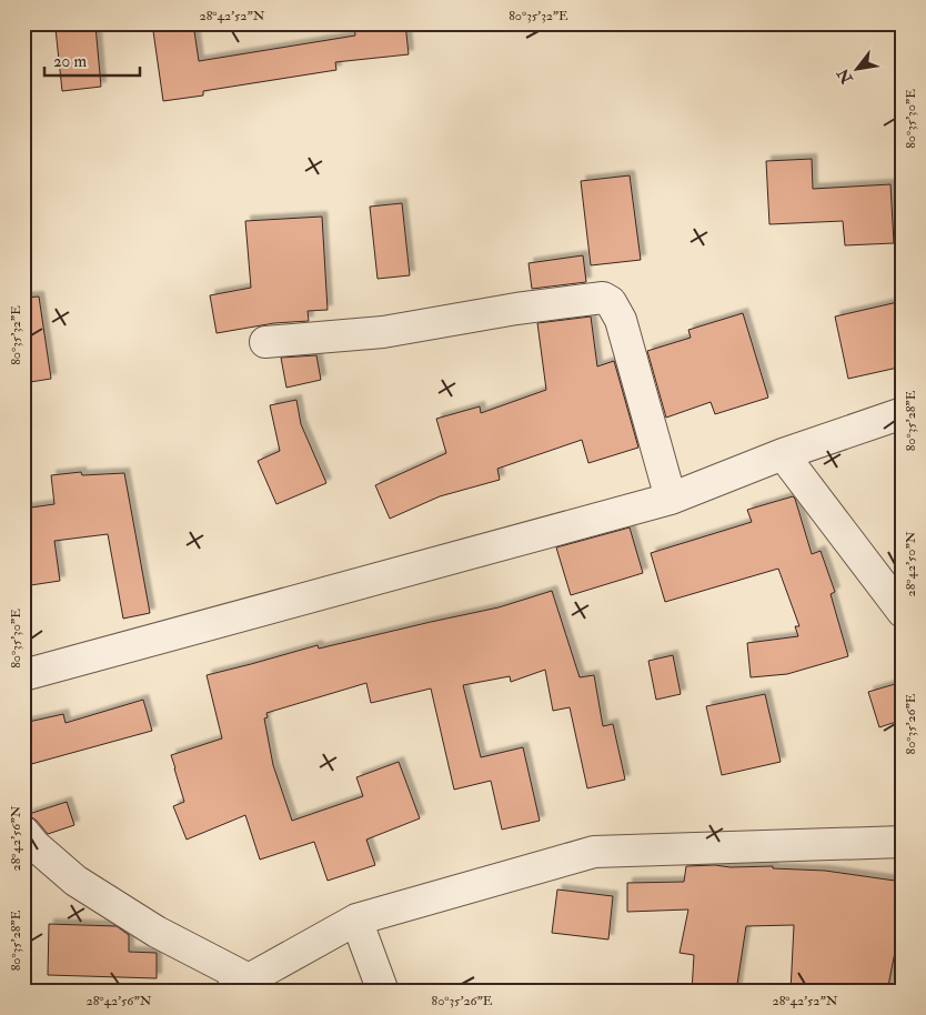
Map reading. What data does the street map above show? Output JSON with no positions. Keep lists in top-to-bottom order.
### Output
{
  "scale_bar": "20 m",
  "north": "bottom left",
  "coordinates": [
    "28°42'52\"N",
    "80°35'32\"E",
    "80°35'30\"E",
    "80°35'28\"E",
    "28°42'50\"N",
    "80°35'26\"E",
    "28°42'56\"N"
  ]
}
